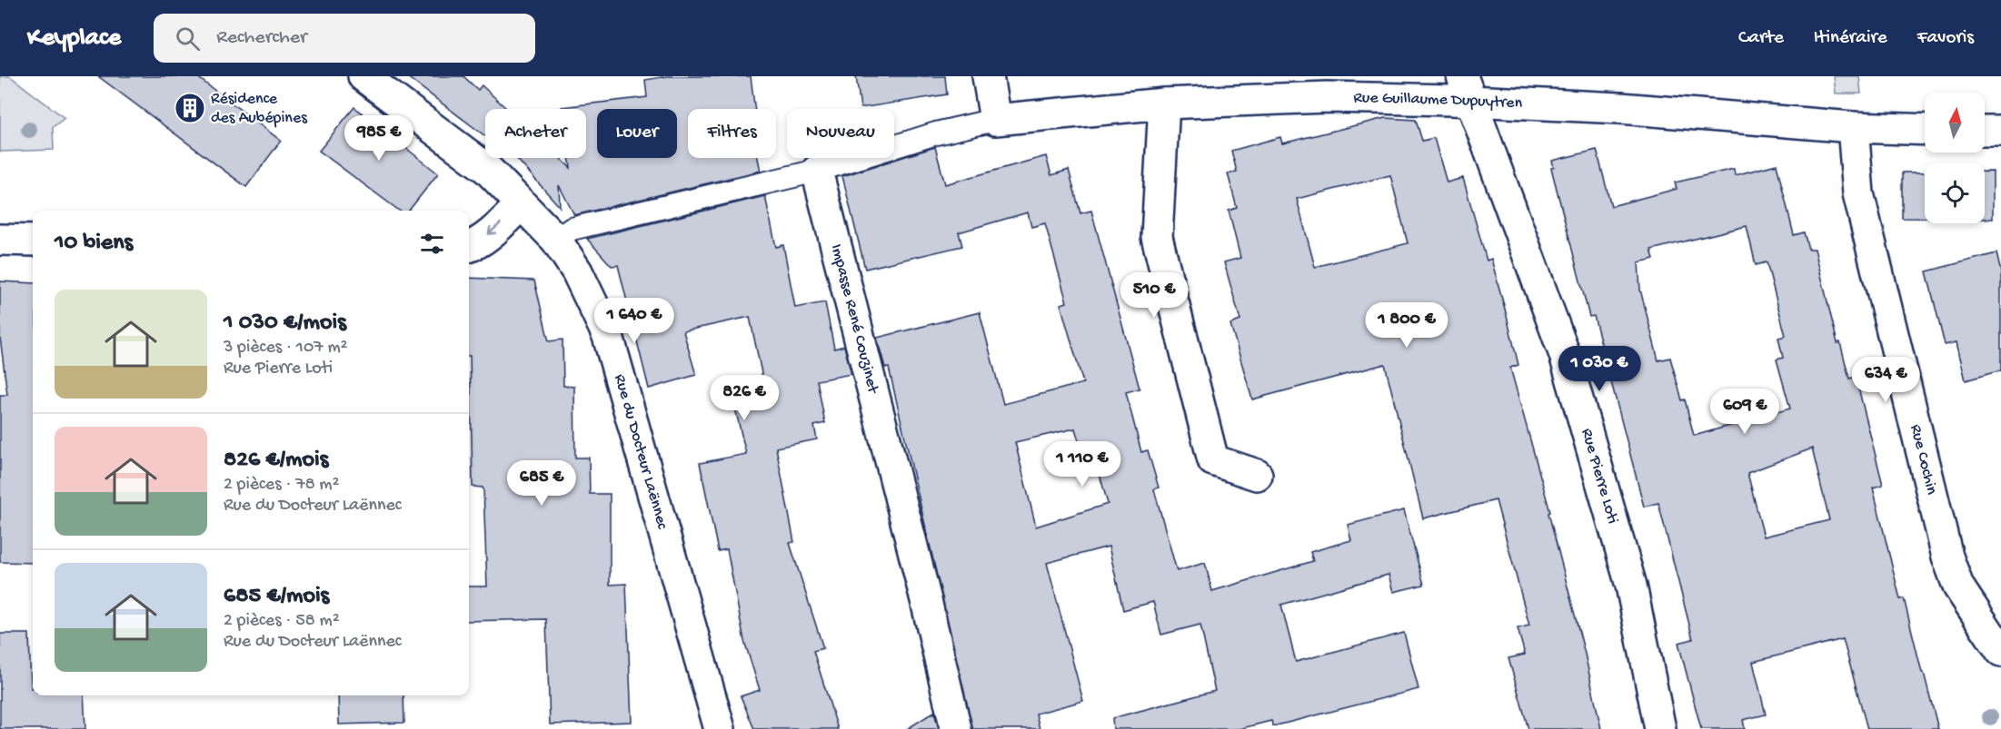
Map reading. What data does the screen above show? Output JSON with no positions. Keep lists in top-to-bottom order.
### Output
{
  "streets": {
    "street": [
      "Rue Guillaume Dupuytren",
      "Impasse René Couzinet",
      "Rue du Docteur Laënnec",
      "Rue Cochin",
      "Rue Pierre Loti"
    ]
  },
  "crossings": [
    ["Rue Guillaume Dupuytren", "Impasse René Couzinet"],
    ["Rue Guillaume Dupuytren", "Rue Cochin"],
    ["Rue Guillaume Dupuytren", "Rue Pierre Loti"]
  ],
  "places": {
    "building": ["Résidence des Aubépines"]
  },
  "north": "top",
  "page": {
    "header": "Keyplace",
    "search": "Rechercher",
    "nav": ["Carte", "Itinéraire", "Favoris"],
    "chip": [
      "Acheter",
      "Louer",
      "Filtres",
      "Nouveau"
    ],
    "price": [
      "985 €",
      "510 €",
      "1 640 €",
      "1 800 €",
      "1 030 €",
      "634 €",
      "826 €",
      "609 €",
      "1 110 €",
      "685 €"
    ],
    "heading": "10 biens",
    "list": [
      {
        "name": "1 030 €/mois",
        "note": "3 pièces · 107 m² · Rue Pierre Loti"
      },
      {
        "name": "826 €/mois",
        "note": "2 pièces · 78 m² · Rue du Docteur Laënnec"
      },
      {
        "name": "685 €/mois",
        "note": "2 pièces · 58 m² · Rue du Docteur Laënnec"
      }
    ]
  }
}
